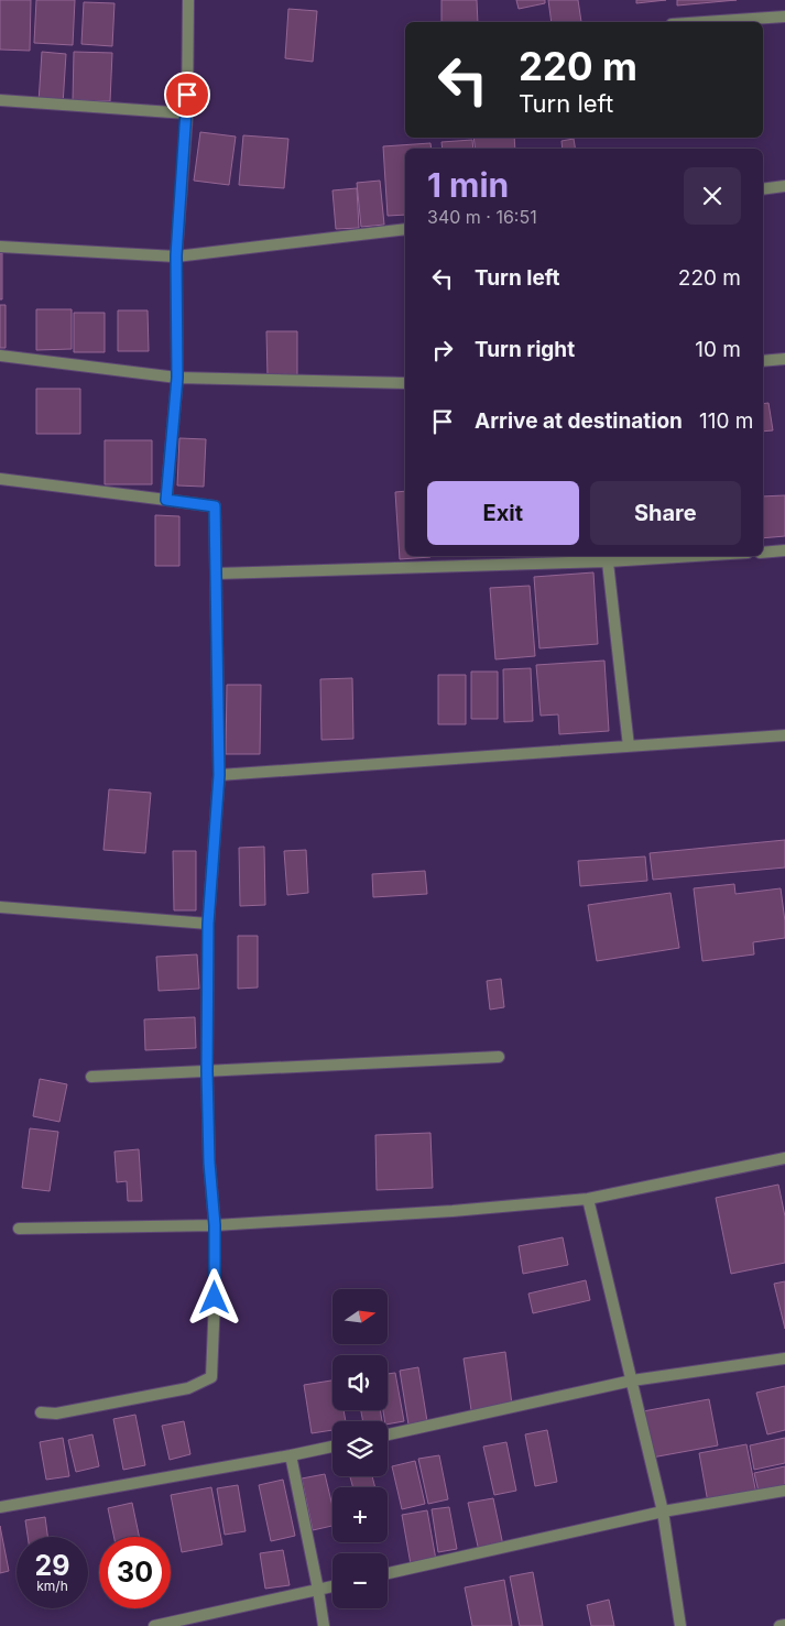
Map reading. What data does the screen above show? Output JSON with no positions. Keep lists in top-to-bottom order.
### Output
{
  "north": "right",
  "page": {
    "turn": ["220 m", "Turn left"],
    "heading": ["1 min", "340 m · 16:51"],
    "list": [
      {
        "name": "Turn left",
        "value": "220 m"
      },
      {
        "name": "Turn right",
        "value": "10 m"
      },
      {
        "name": "Arrive at destination",
        "value": "110 m"
      }
    ],
    "buttons": ["Exit", "Share"],
    "map_buttons": ["+", "−"],
    "speed": "29 km/h",
    "limit": "30"
  }
}
